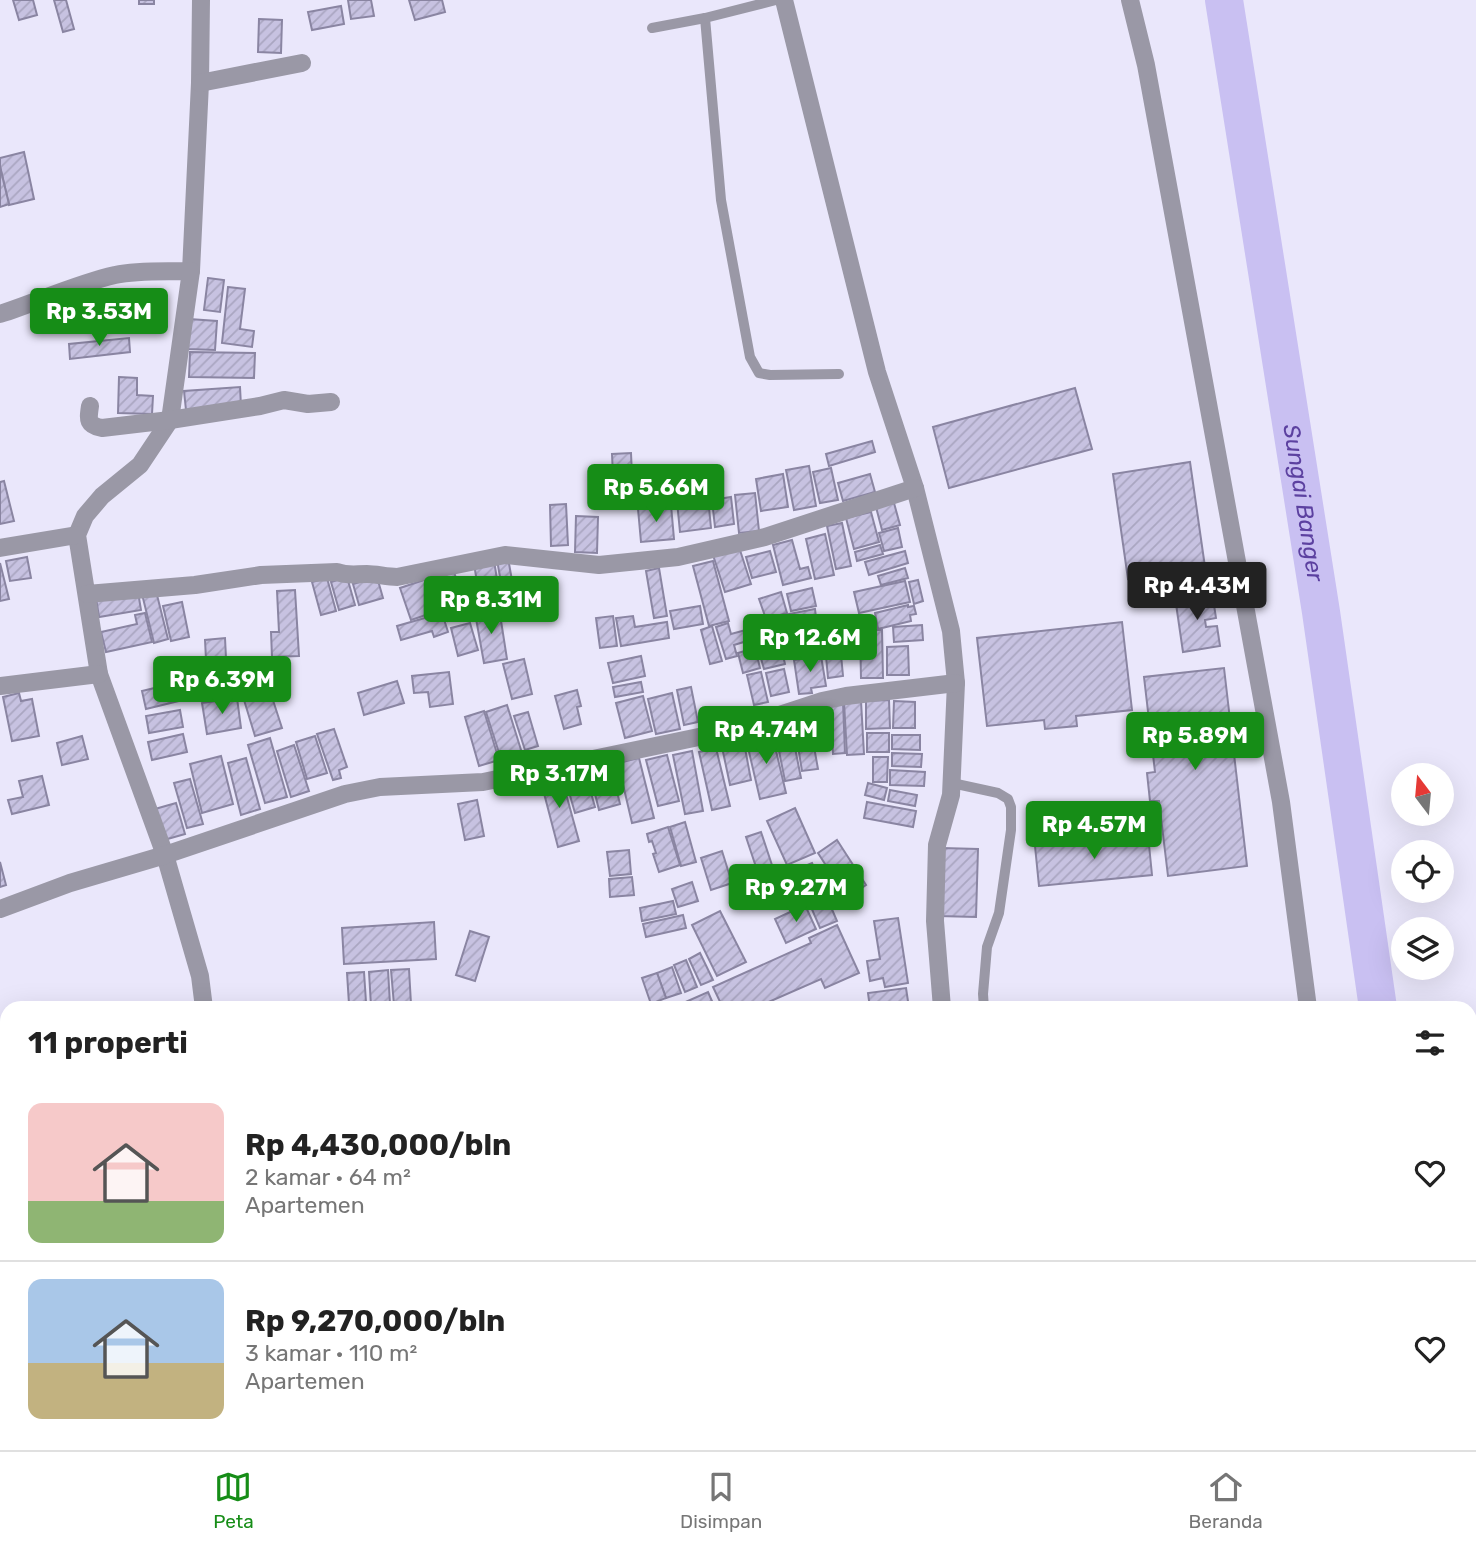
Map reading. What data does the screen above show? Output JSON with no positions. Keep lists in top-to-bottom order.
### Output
{
  "water": ["Sungai Banger"],
  "north": "top",
  "page": {
    "price": [
      "Rp 3.53M",
      "Rp 5.66M",
      "Rp 4.43M",
      "Rp 8.31M",
      "Rp 12.6M",
      "Rp 6.39M",
      "Rp 4.74M",
      "Rp 5.89M",
      "Rp 3.17M",
      "Rp 4.57M",
      "Rp 9.27M"
    ],
    "heading": "11 properti",
    "list": [
      {
        "name": "Rp 4,430,000/bln",
        "note": "2 kamar · 64 m² · Apartemen"
      },
      {
        "name": "Rp 9,270,000/bln",
        "note": "3 kamar · 110 m² · Apartemen"
      }
    ],
    "tabs": ["Peta", "Disimpan", "Beranda"]
  }
}
